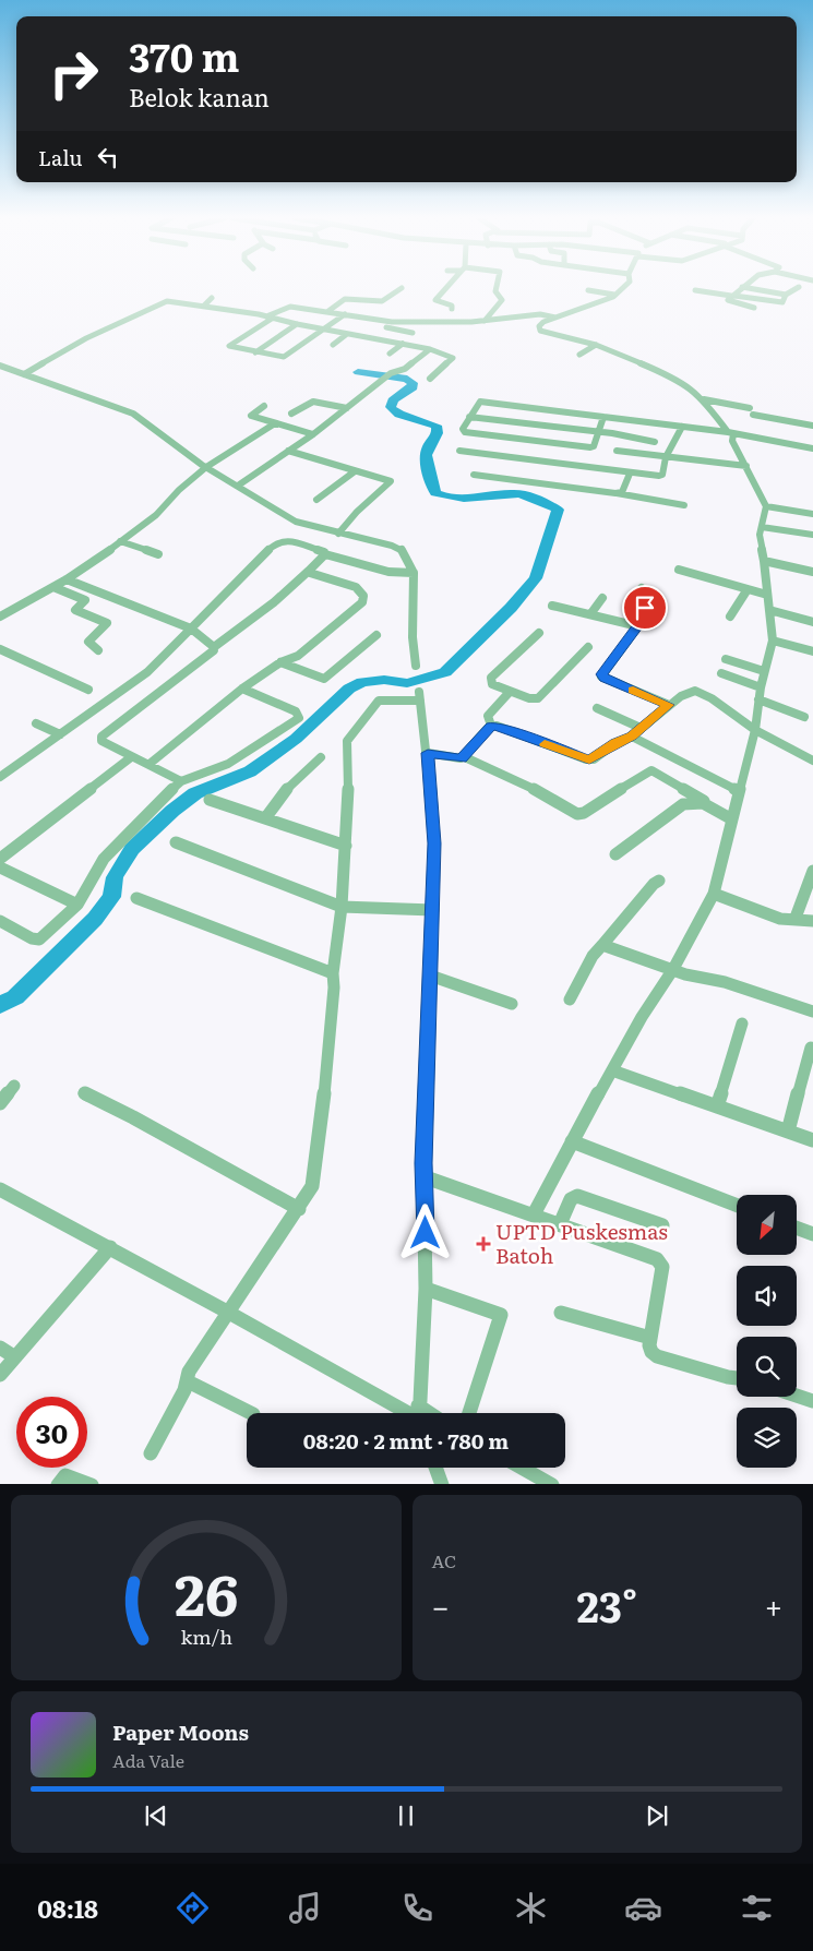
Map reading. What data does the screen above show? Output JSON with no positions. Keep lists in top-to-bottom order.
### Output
{
  "places": {
    "health": ["UPTD Puskesmas Batoh"]
  },
  "north": "bottom left",
  "page": {
    "turn": ["370 m", "Belok kanan"],
    "then": "Lalu",
    "limit": "30",
    "trip": "08:20 · 2 mnt · 780 m",
    "tile": "AC",
    "heat": ["−", "23°", "+"],
    "song": ["Paper Moons", "Ada Vale"],
    "tabs": "08:18",
    "gauge": ["26", "km/h"]
  }
}
